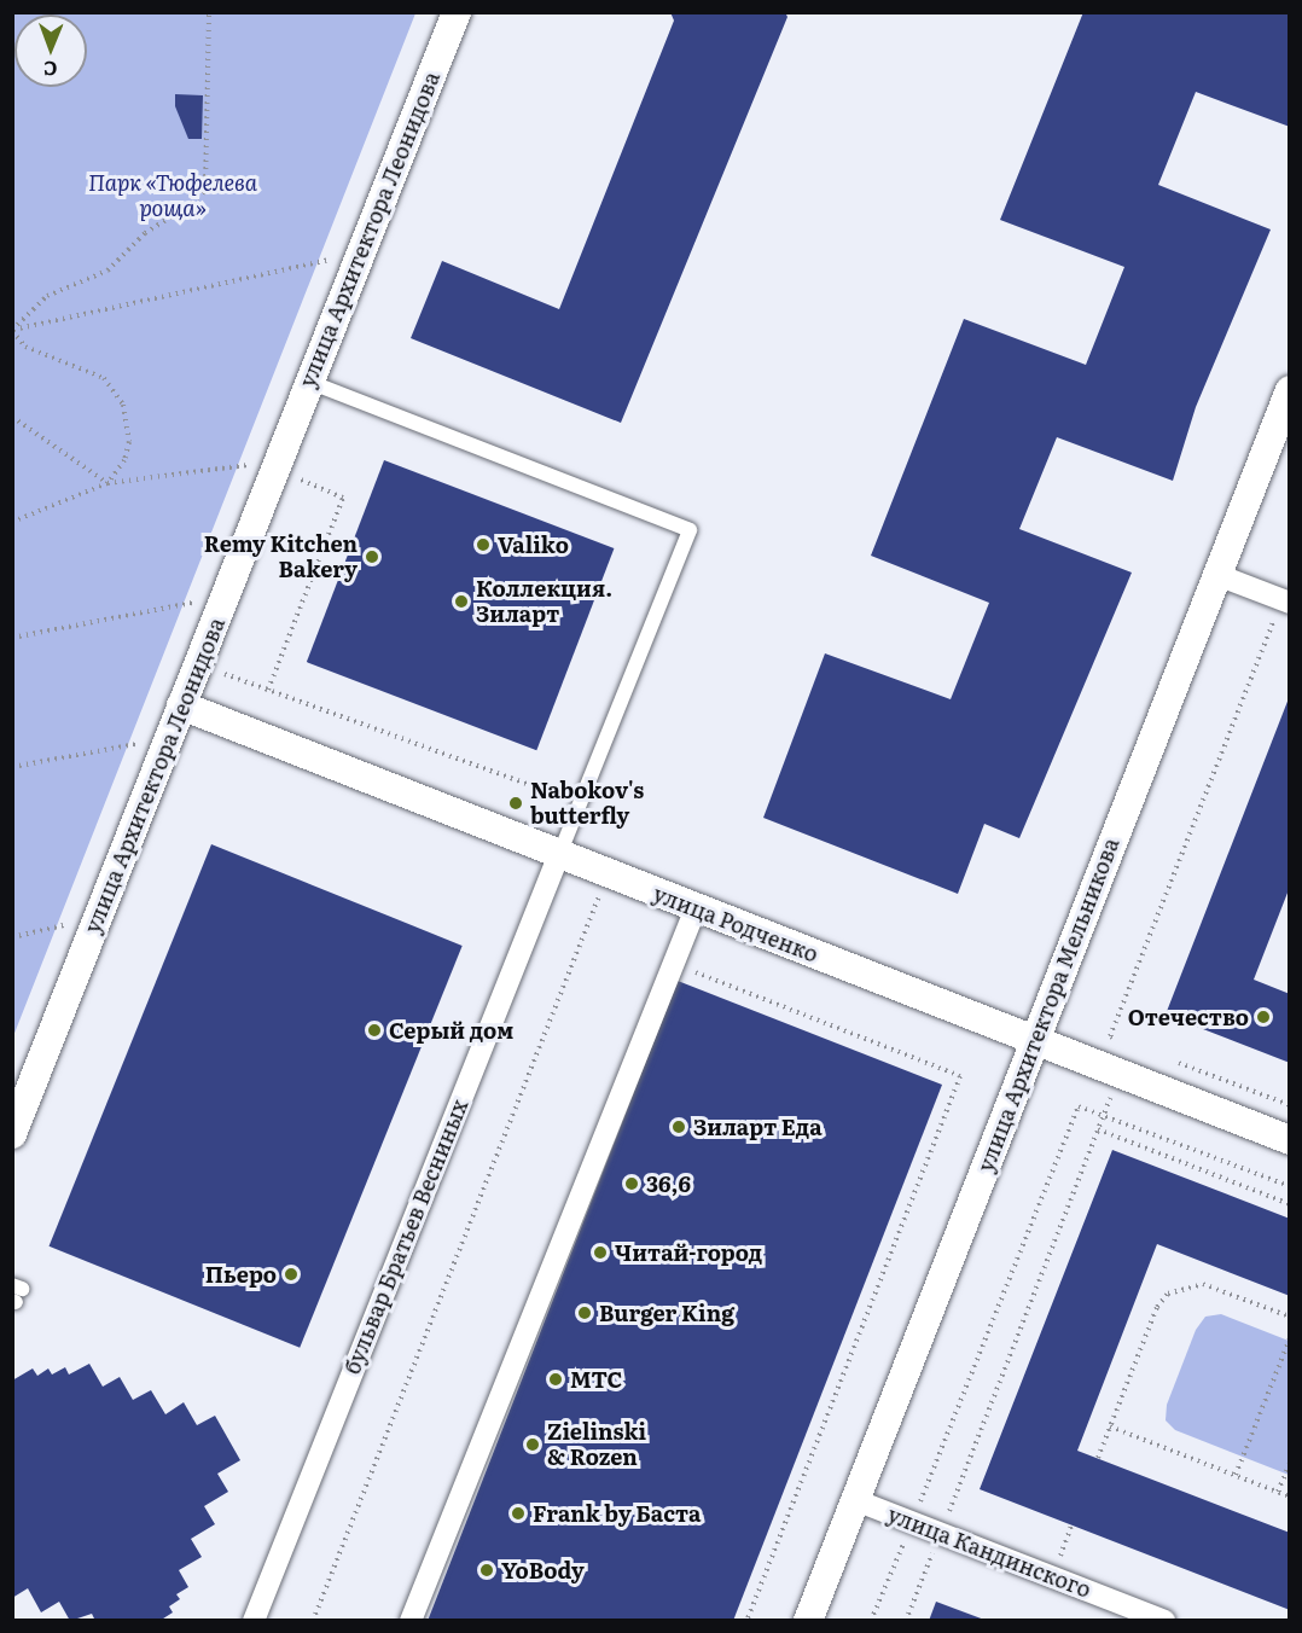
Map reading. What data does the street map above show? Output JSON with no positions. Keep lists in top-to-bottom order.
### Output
{
  "streets": {
    "street": [
      "улица Архитектора Леонидова",
      "улица Родченко",
      "улица Архитектора Мельникова",
      "бульвар Братьев Весниных",
      "улица Кандинского"
    ]
  },
  "crossings": [
    ["улица Архитектора Леонидова", "улица Родченко"],
    ["улица Родченко", "улица Архитектора Мельникова"],
    ["улица Родченко", "бульвар Братьев Весниных"],
    ["улица Архитектора Мельникова", "улица Кандинского"]
  ],
  "parks": ["Парк «Тюфелева роща»"],
  "places": [
    "Valiko",
    "Remy Kitchen Bakery",
    "Коллекция. Зиларт",
    "Nabokov's butterfly",
    "Отечество",
    "Серый дом",
    "Зиларт Еда",
    "36,6",
    "Читай-город",
    "Пьеро",
    "Burger King",
    "МТС",
    "Zielinski & Rozen",
    "Frank by Баста",
    "YoBody"
  ],
  "north": "bottom"
}
